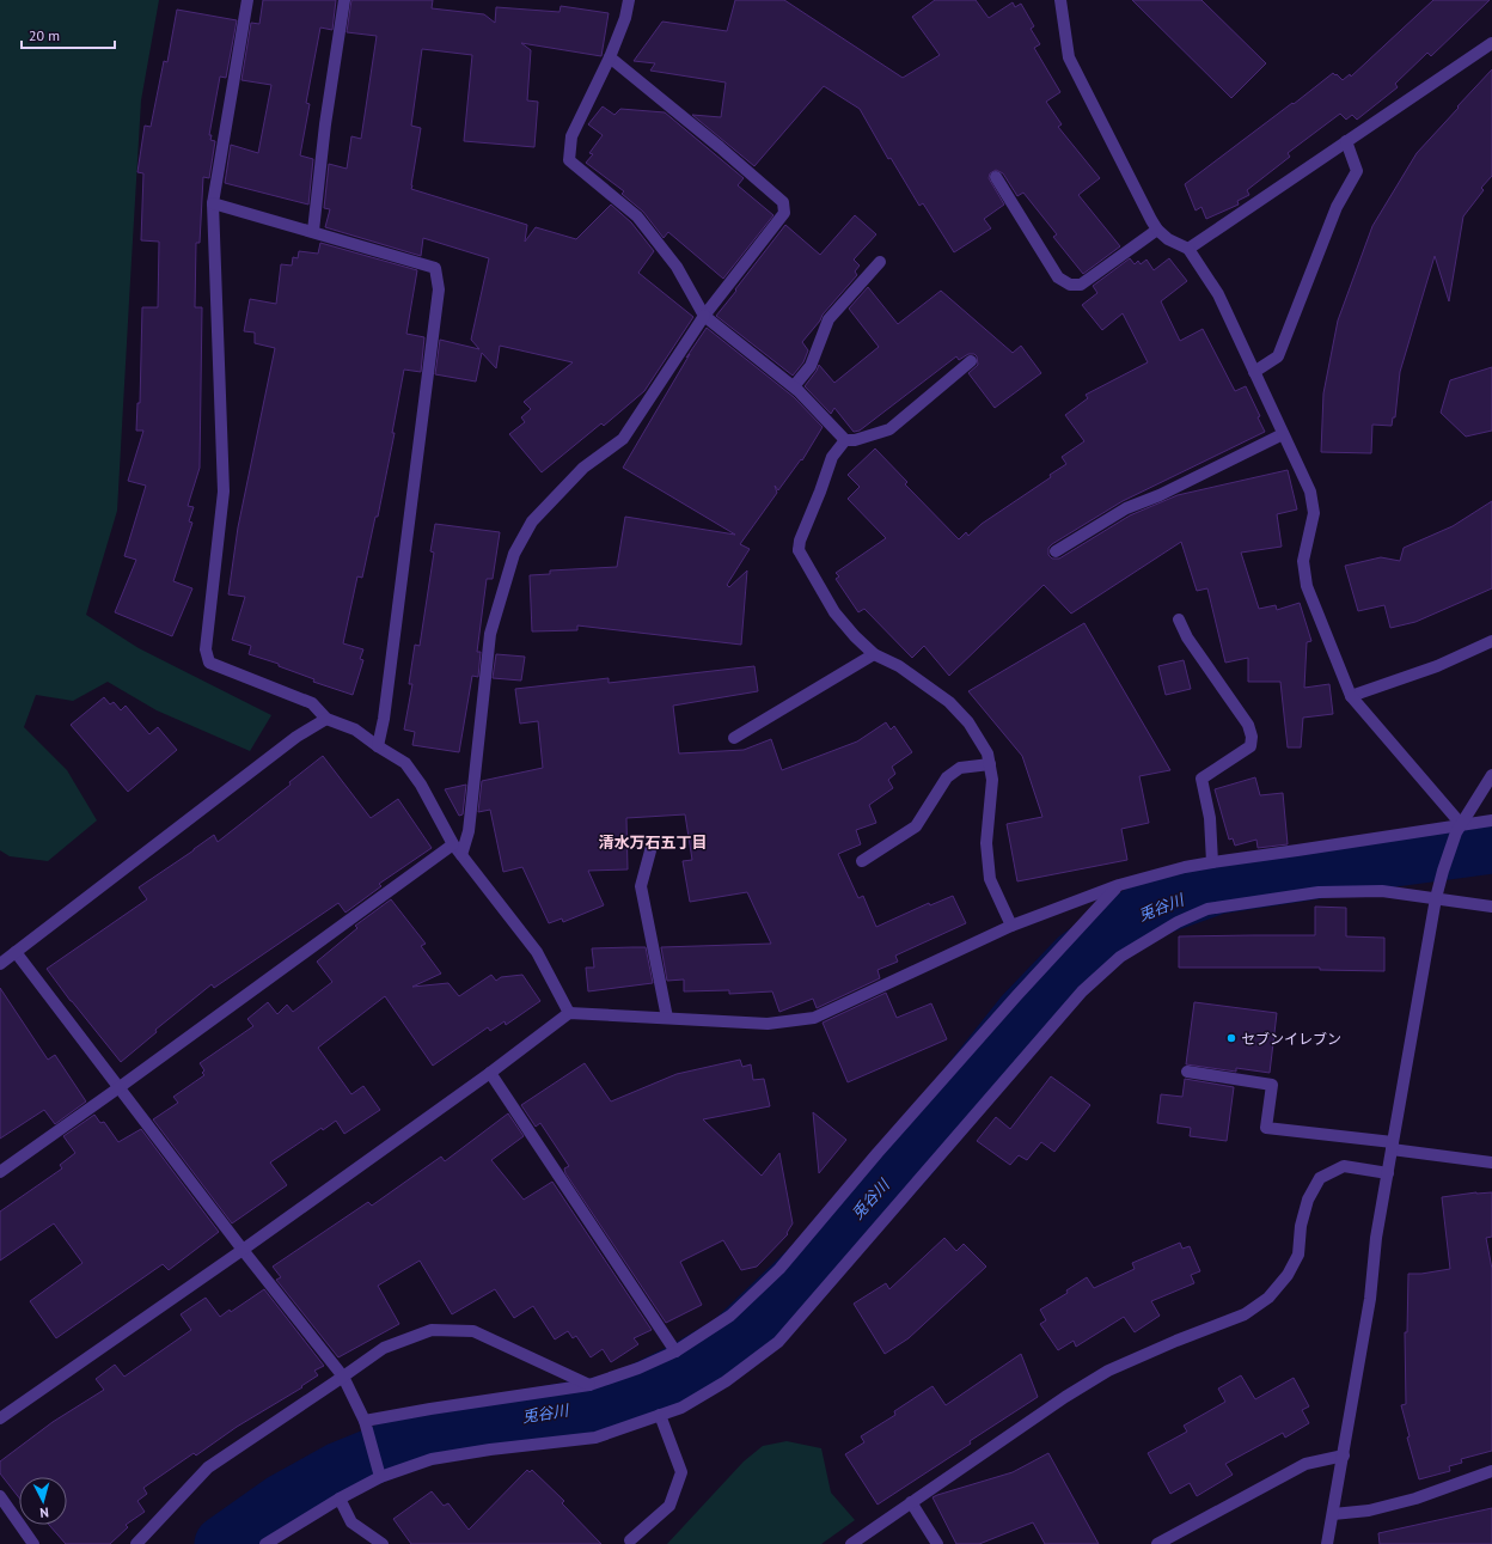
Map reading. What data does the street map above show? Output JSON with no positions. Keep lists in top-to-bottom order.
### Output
{
  "districts": ["清水万石五丁目"],
  "water": ["兎谷川"],
  "places": ["セブンイレブン"],
  "scale_bar": "20 m",
  "north": "bottom"
}
